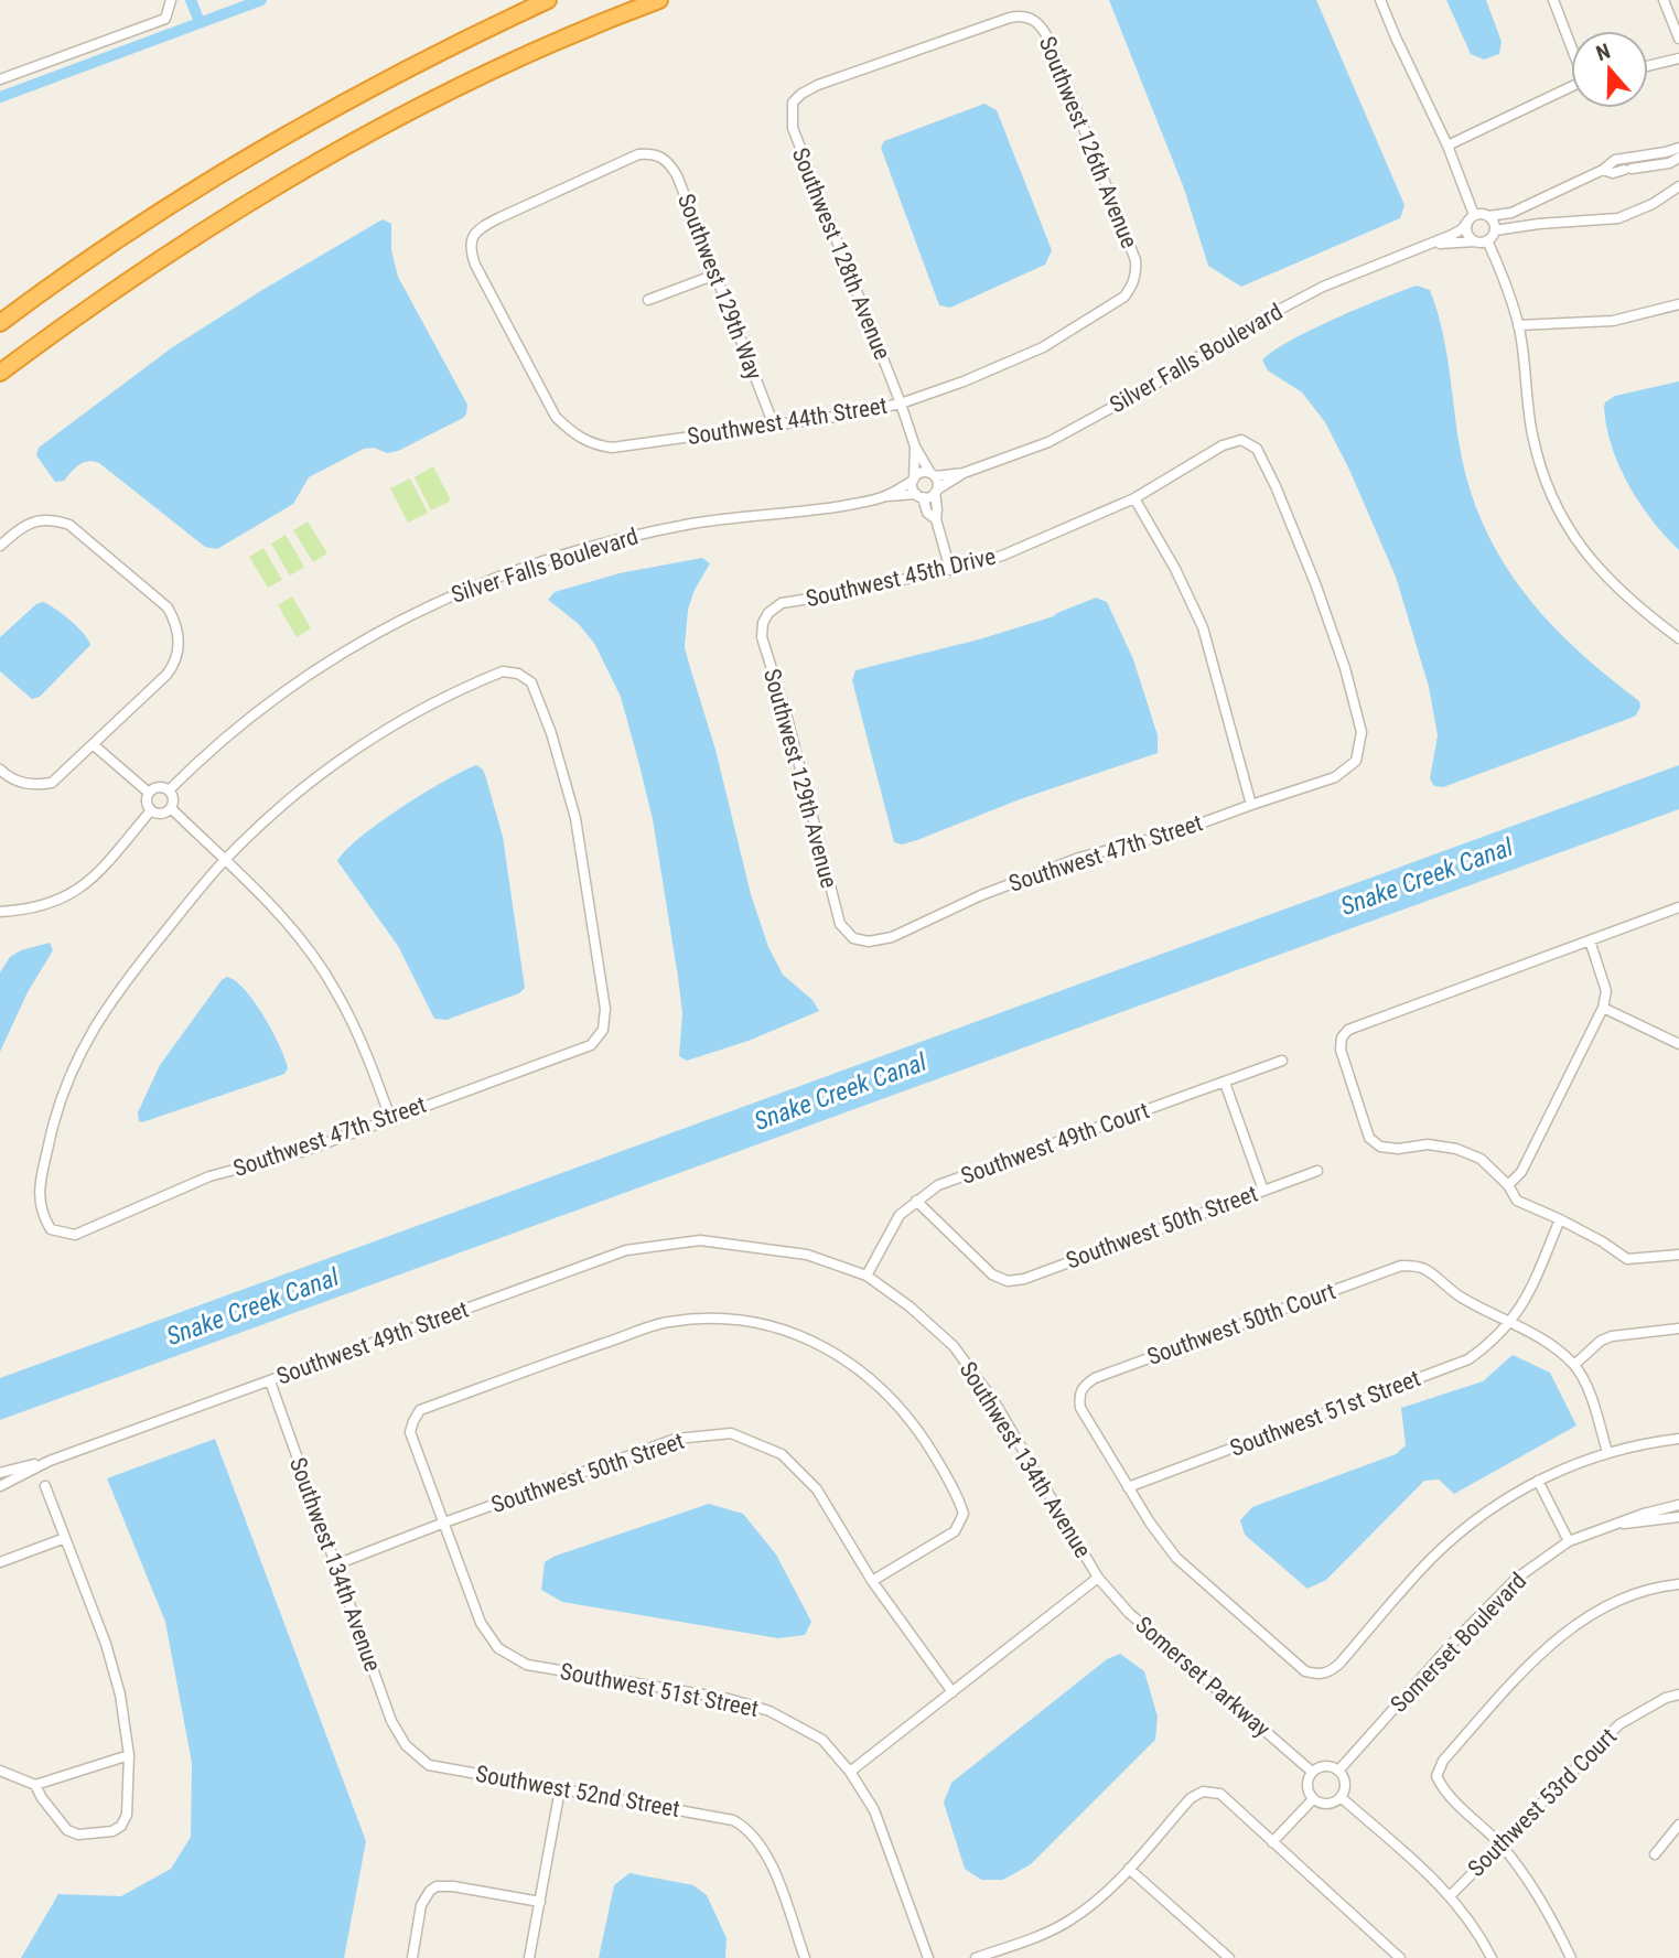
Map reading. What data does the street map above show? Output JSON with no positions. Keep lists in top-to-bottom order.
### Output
{
  "streets": {
    "street": [
      "Southwest 126th Avenue",
      "Southwest 128th Avenue",
      "Southwest 129th Way",
      "Silver Falls Boulevard",
      "Southwest 44th Street",
      "Southwest 45th Drive",
      "Southwest 129th Avenue",
      "Southwest 47th Street",
      "Southwest 49th Court",
      "Southwest 50th Street",
      "Southwest 50th Court",
      "Southwest 49th Street",
      "Southwest 51st Street",
      "Southwest 134th Avenue",
      "Somerset Boulevard",
      "Somerset Parkway",
      "Southwest 52nd Street",
      "Southwest 53rd Court"
    ]
  },
  "crossings": [
    ["Southwest 126th Avenue", "Southwest 128th Avenue"],
    ["Southwest 126th Avenue", "Southwest 44th Street"],
    ["Southwest 128th Avenue", "Silver Falls Boulevard"],
    ["Southwest 128th Avenue", "Southwest 44th Street"],
    ["Southwest 129th Way", "Southwest 44th Street"],
    ["Southwest 45th Drive", "Southwest 129th Avenue"],
    ["Southwest 45th Drive", "Southwest 47th Street"],
    ["Southwest 129th Avenue", "Southwest 47th Street"],
    ["Southwest 49th Court", "Southwest 50th Street"],
    ["Southwest 49th Court", "Southwest 134th Avenue"],
    ["Southwest 50th Street", "Southwest 51st Street"],
    ["Southwest 50th Street", "Southwest 134th Avenue"],
    ["Southwest 50th Court", "Southwest 51st Street"],
    ["Southwest 49th Street", "Southwest 134th Avenue"],
    ["Southwest 134th Avenue", "Somerset Parkway"],
    ["Southwest 134th Avenue", "Southwest 52nd Street"],
    ["Somerset Boulevard", "Somerset Parkway"]
  ],
  "water": ["Snake Creek Canal"],
  "north": "top"
}
